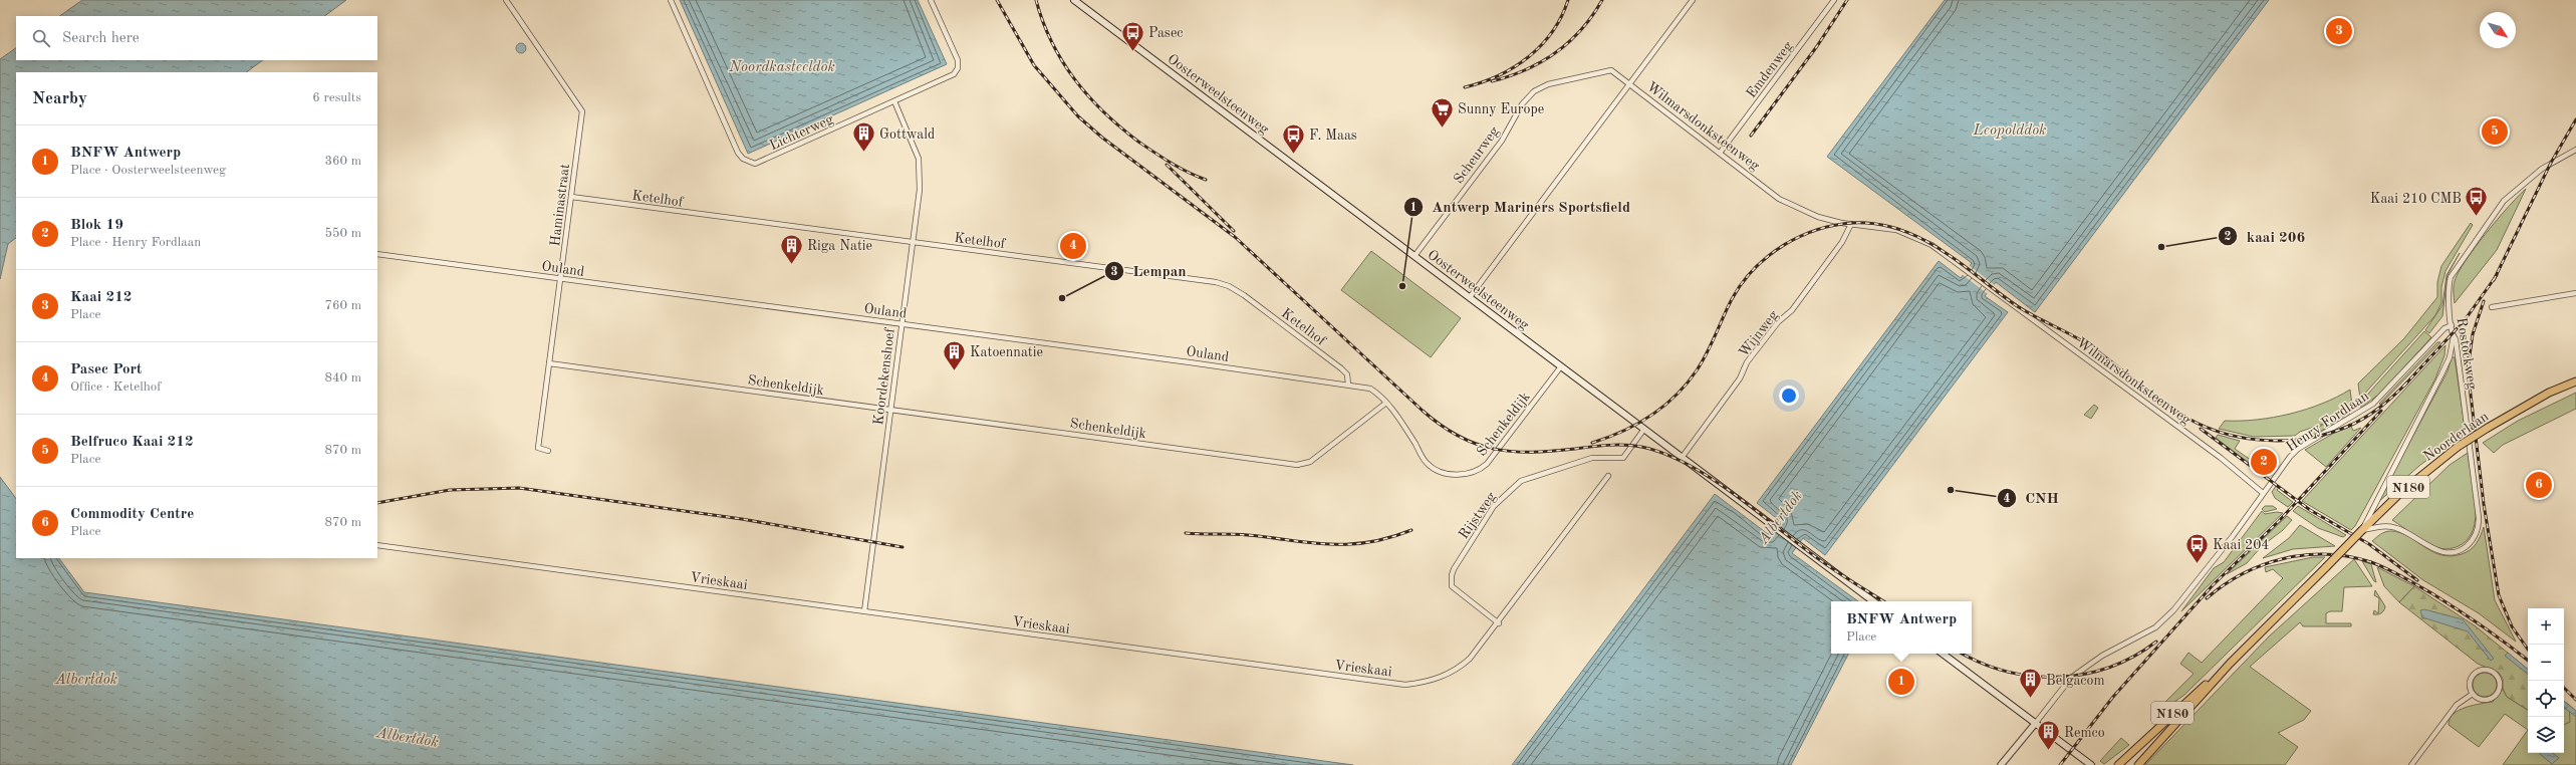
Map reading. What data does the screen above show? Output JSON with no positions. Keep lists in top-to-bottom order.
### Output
{
  "streets": {
    "main road": ["Oosterweelsteenweg", "Noorderlaan", "N180"],
    "street": [
      "Emdenweg",
      "Wilmarsdonksteenweg",
      "Lichterweg",
      "Scheurweg",
      "Ketelhof",
      "Haminastraat",
      "Ouland",
      "Wijnweg",
      "Rostockweg",
      "Koordekenshoef",
      "Schenkeldijk",
      "Henry Fordlaan",
      "Rijstweg",
      "Vrieskaai"
    ]
  },
  "crossings": [
    ["Emdenweg", "Wilmarsdonksteenweg"],
    ["Oosterweelsteenweg", "Wilmarsdonksteenweg"],
    ["Oosterweelsteenweg", "Scheurweg"],
    ["Oosterweelsteenweg", "Wijnweg"],
    ["Oosterweelsteenweg", "Schenkeldijk"],
    ["Oosterweelsteenweg", "Rijstweg"],
    ["Wilmarsdonksteenweg", "Scheurweg"],
    ["Wilmarsdonksteenweg", "Wijnweg"],
    ["Wilmarsdonksteenweg", "Henry Fordlaan"],
    ["Lichterweg", "Koordekenshoef"],
    ["Ketelhof", "Haminastraat"],
    ["Ketelhof", "Ouland"],
    ["Ketelhof", "Koordekenshoef"],
    ["Haminastraat", "Ouland"],
    ["Haminastraat", "Schenkeldijk"],
    ["Ouland", "Koordekenshoef"],
    ["Ouland", "Schenkeldijk"],
    ["Rostockweg", "Henry Fordlaan"],
    ["Rostockweg", "Noorderlaan"],
    ["Koordekenshoef", "Schenkeldijk"],
    ["Koordekenshoef", "Vrieskaai"],
    ["Rijstweg", "Vrieskaai"]
  ],
  "water": ["Noordkasteeldok", "Leopolddok", "Albertdok"],
  "places": {
    "bus stop": [
      "Pasec",
      "F. Maas",
      "Kaai 210 CMB",
      "Kaai 204"
    ],
    "supermarket": ["Sunny Europe"],
    "building": [
      "Gottwald",
      "Riga Natie",
      "Katoennatie",
      "Belgacom",
      "Remco"
    ],
    "other": [
      "kaai 206",
      "Antwerp Mariners Sportsfield",
      "Lempan",
      "CNH"
    ]
  },
  "north": "bottom right",
  "page": {
    "pins": [
      "3",
      "5",
      "4",
      "2",
      "6",
      "1"
    ],
    "search": "Search here",
    "heading": ["Nearby", "6 results"],
    "list": [
      {
        "mark": "1",
        "name": "BNFW Antwerp",
        "note": "Place · Oosterweelsteenweg",
        "value": "360 m"
      },
      {
        "mark": "2",
        "name": "Blok 19",
        "note": "Place · Henry Fordlaan",
        "value": "550 m"
      },
      {
        "mark": "3",
        "name": "Kaai 212",
        "note": "Place",
        "value": "760 m"
      },
      {
        "mark": "4",
        "name": "Pasec Port",
        "note": "Office · Ketelhof",
        "value": "840 m"
      },
      {
        "mark": "5",
        "name": "Belfruco Kaai 212",
        "note": "Place",
        "value": "870 m"
      },
      {
        "mark": "6",
        "name": "Commodity Centre",
        "note": "Place",
        "value": "870 m"
      }
    ],
    "popup": ["BNFW Antwerp", "Place"],
    "map_buttons": ["+", "−"]
  }
}
